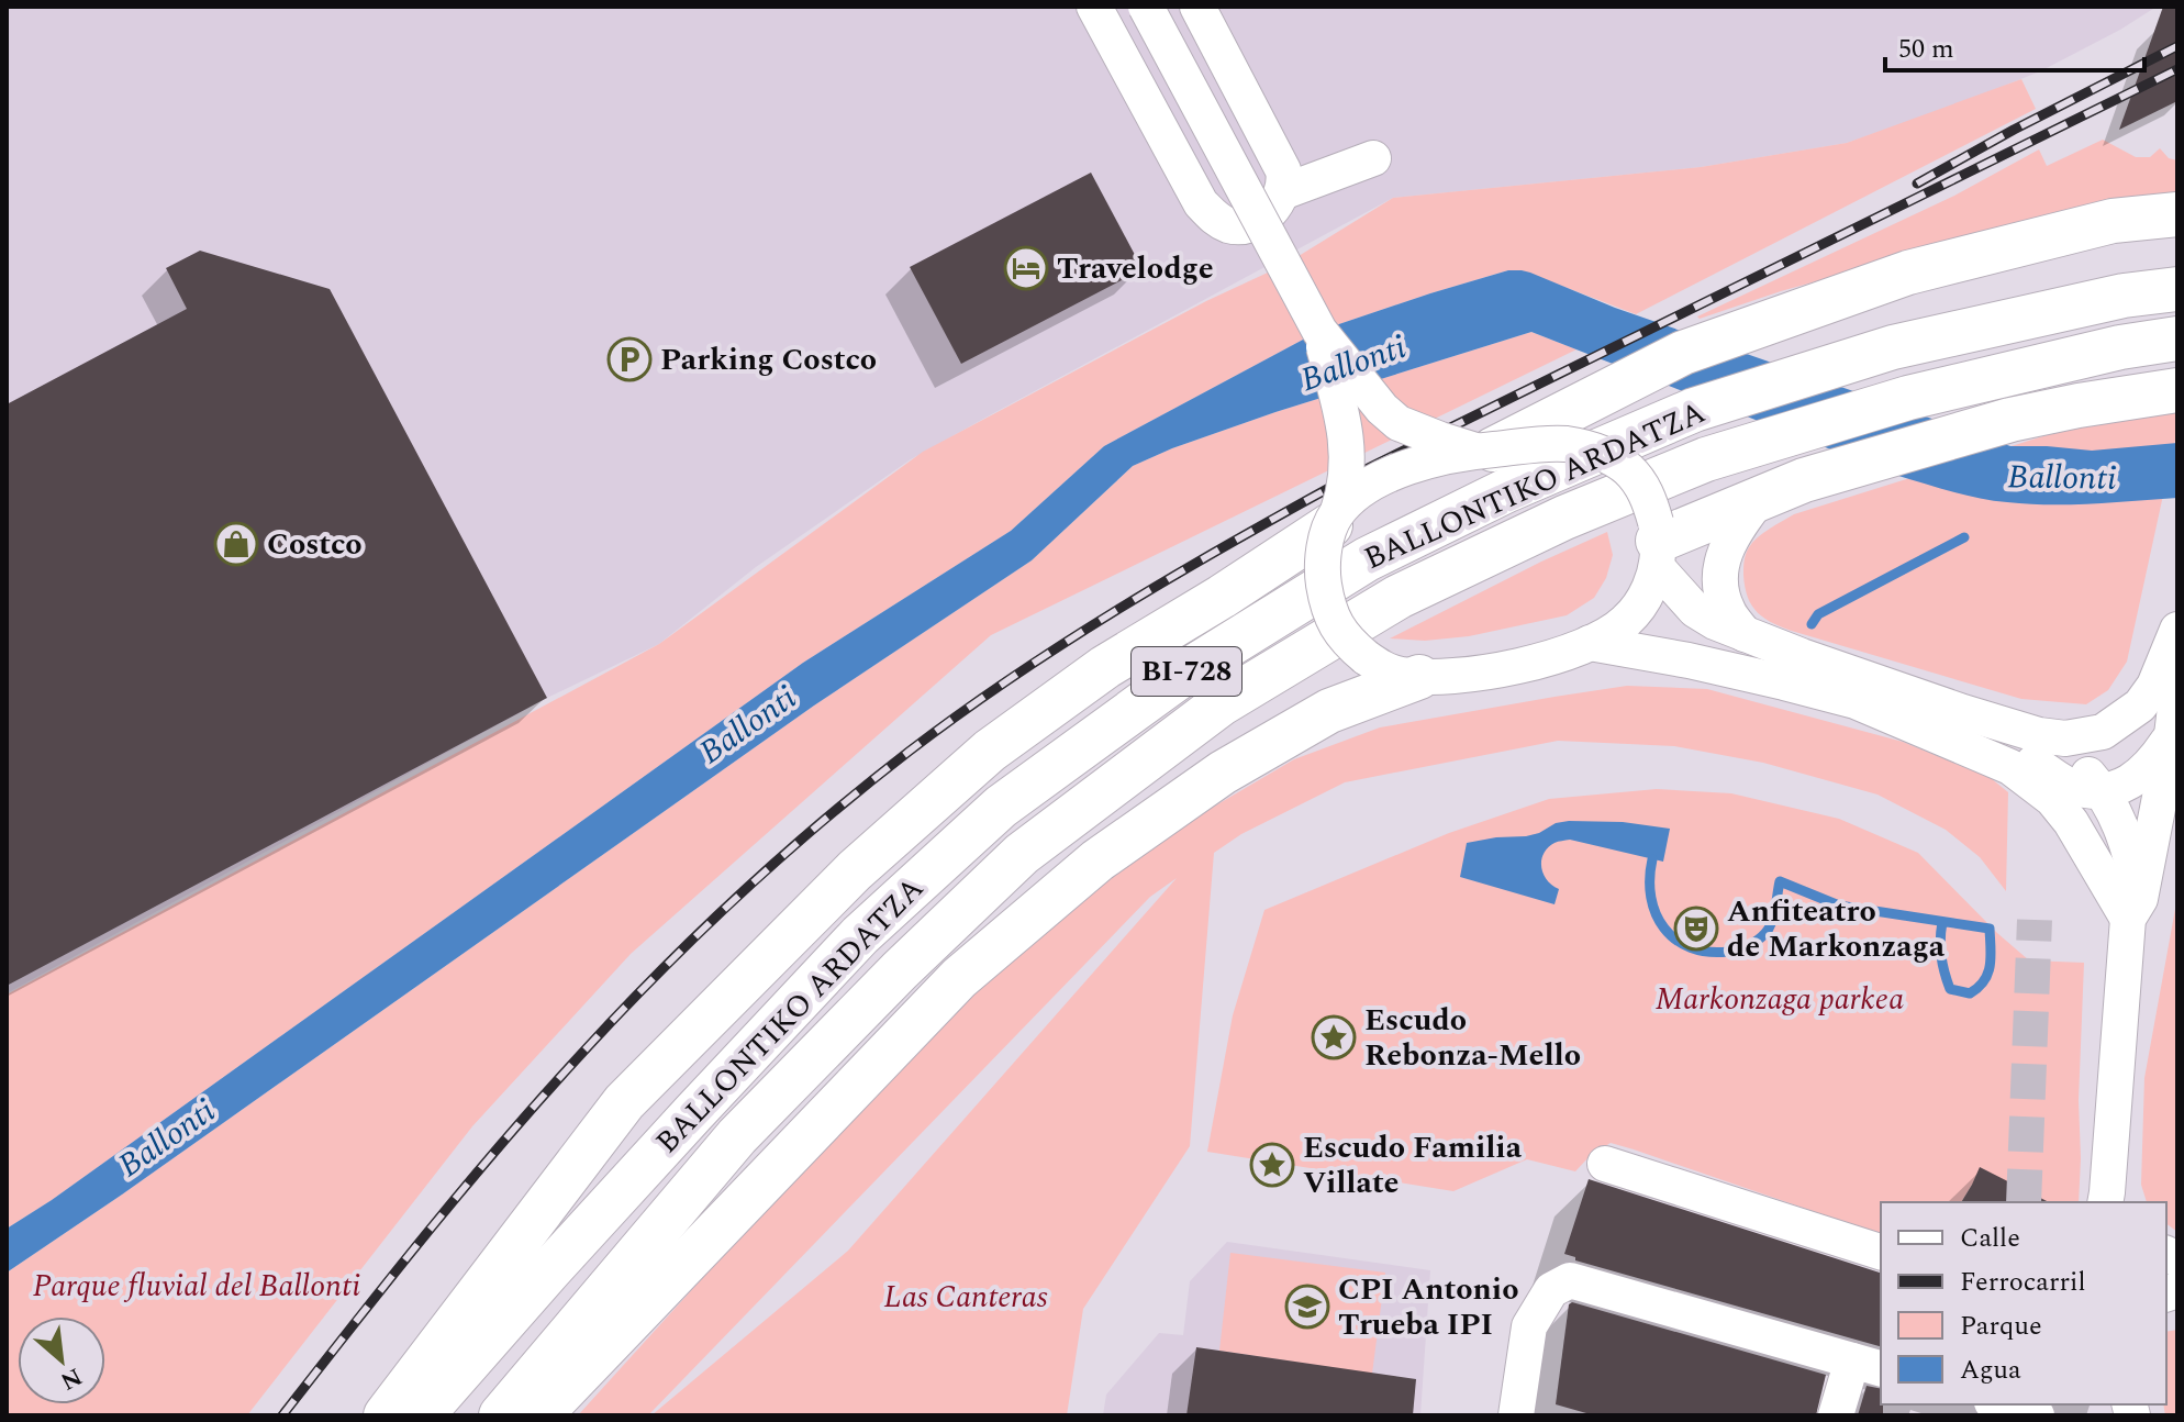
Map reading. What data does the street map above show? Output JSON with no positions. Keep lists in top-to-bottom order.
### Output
{
  "streets": {
    "main road": ["BALLONTIKO ARDATZA", "BI-728"]
  },
  "water": ["Ballonti"],
  "parks": ["Markonzaga parkea", "Parque fluvial del Ballonti", "Las Canteras"],
  "places": {
    "hotel": ["Travelodge"],
    "parking": ["Parking Costco"],
    "shop": ["Costco"],
    "theatre": ["Anfiteatro de Markonzaga"],
    "place": ["Escudo Rebonza-Mello", "Escudo Familia Villate"],
    "school or university": ["CPI Antonio Trueba IPI"]
  },
  "legend": [
    "Calle",
    "Ferrocarril",
    "Parque",
    "Agua"
  ],
  "scale_bar": "50 m",
  "north": "bottom right"
}
